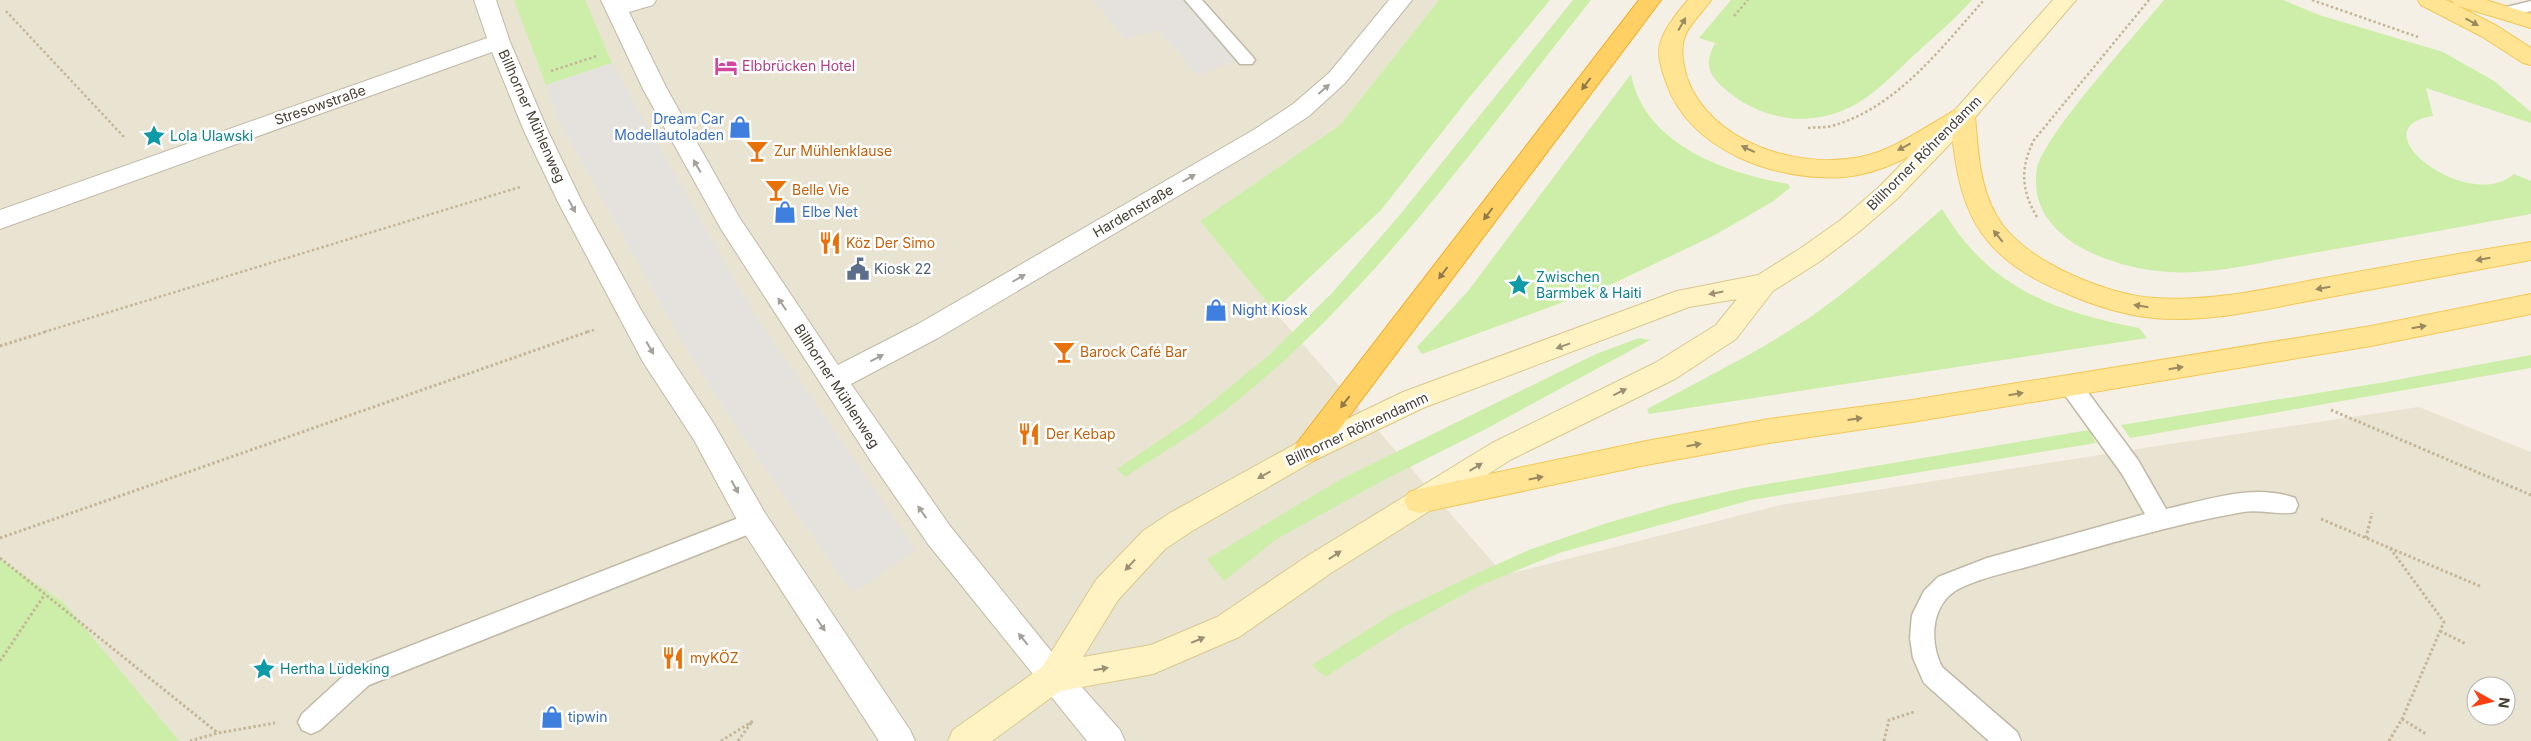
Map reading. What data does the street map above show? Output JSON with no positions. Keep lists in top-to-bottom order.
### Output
{
  "streets": {
    "street": [
      "Stresowstraße",
      "Billhorner Mühlenweg",
      "Billhorner Röhrendamm",
      "Hardenstraße"
    ]
  },
  "crossings": [
    ["Stresowstraße", "Billhorner Mühlenweg"],
    ["Billhorner Mühlenweg", "Billhorner Röhrendamm"],
    ["Billhorner Mühlenweg", "Hardenstraße"]
  ],
  "one_way": ["Hardenstraße"],
  "places": {
    "hotel": ["Elbbrücken Hotel"],
    "shop": [
      "Dream Car Modellautoladen",
      "Elbe Net",
      "Night Kiosk",
      "tipwin"
    ],
    "place": ["Lola Ulawski", "Zwischen Barmbek & Haiti", "Hertha Lüdeking"],
    "bar": ["Zur Mühlenklause", "Belle Vie", "Barock Café Bar"],
    "restaurant": ["Köz Der Simo", "Der Kebap", "myKÖZ"],
    "public building": ["Kiosk 22"]
  },
  "north": "right"
}
